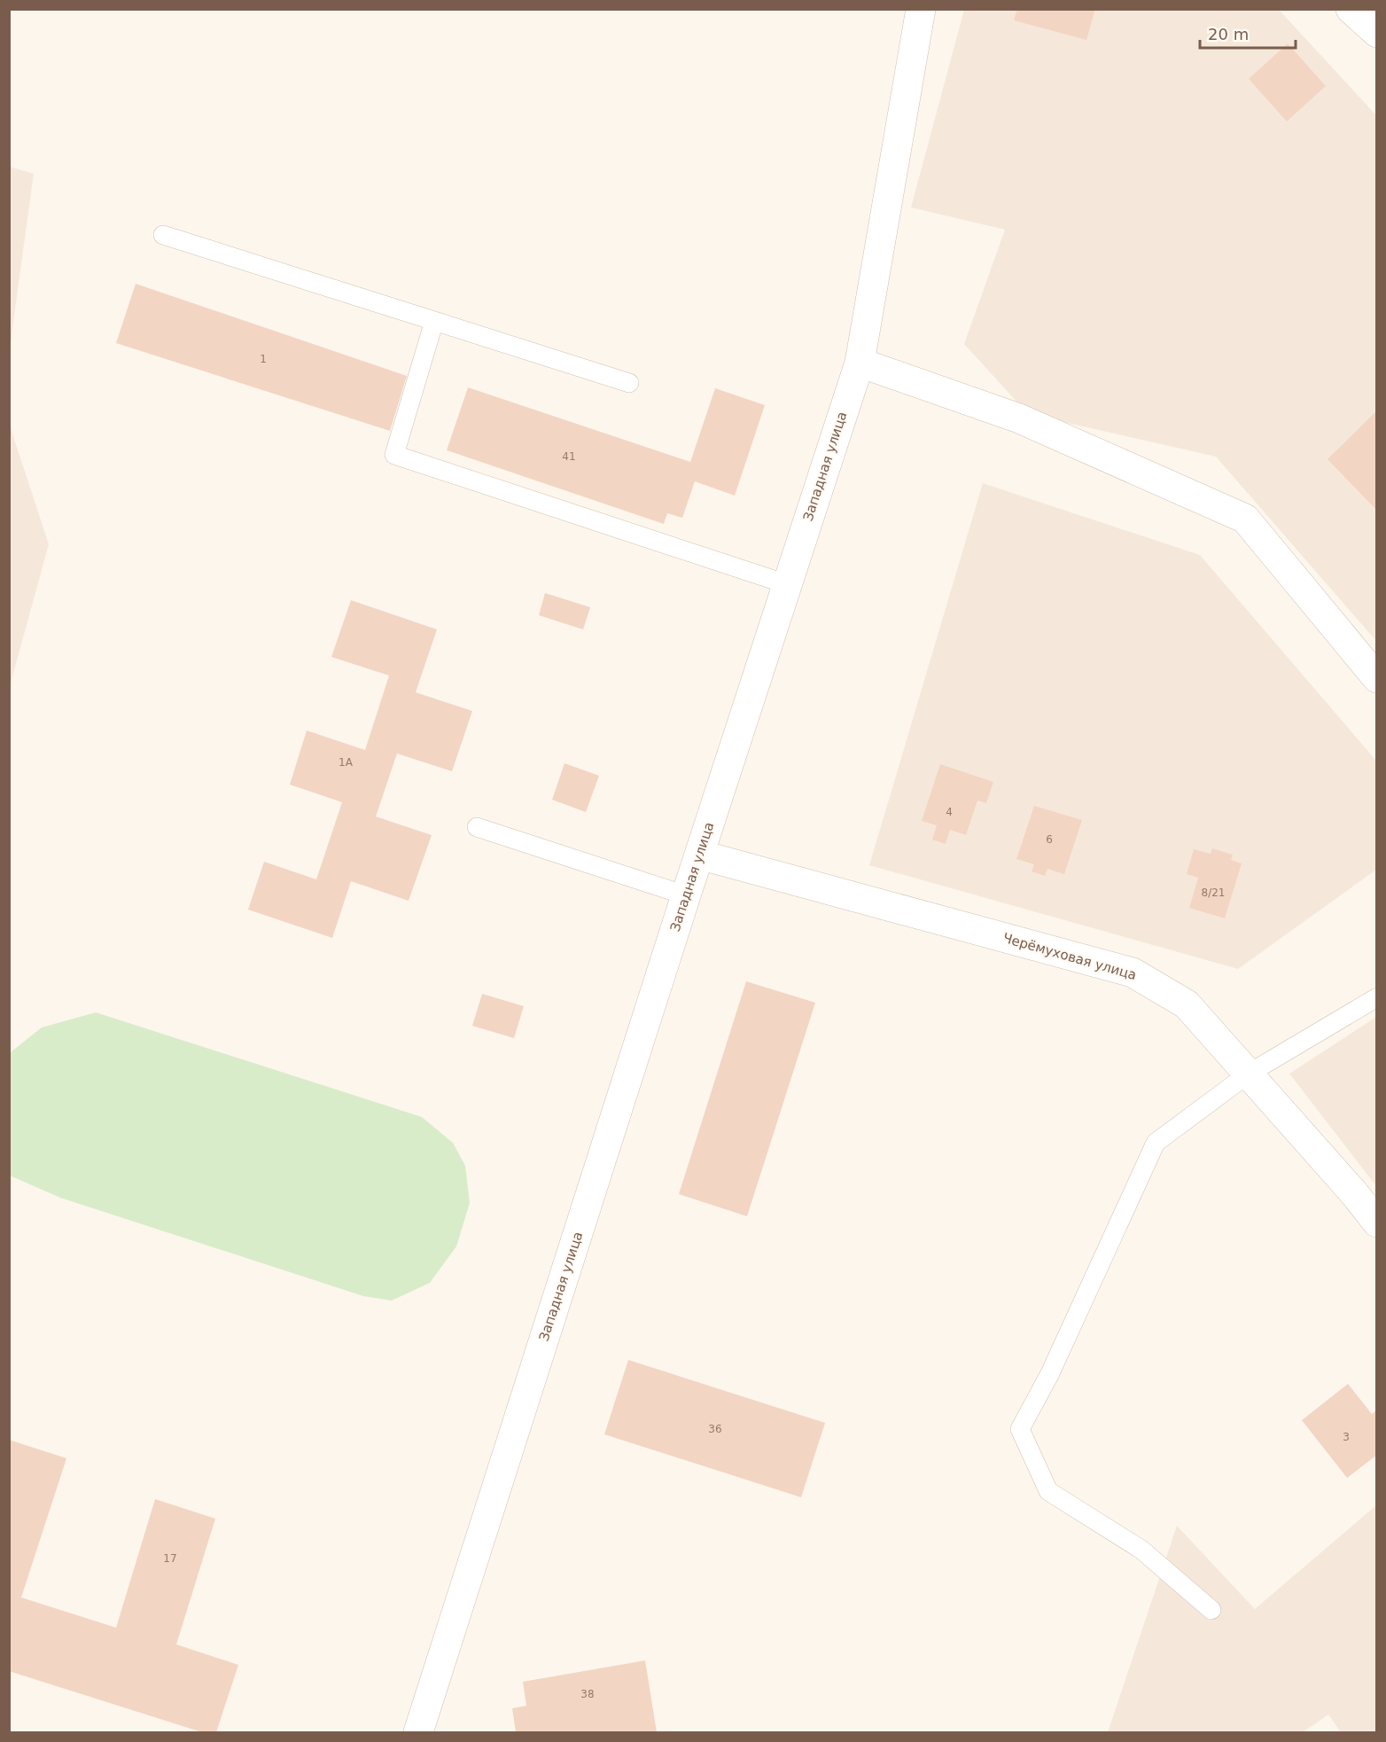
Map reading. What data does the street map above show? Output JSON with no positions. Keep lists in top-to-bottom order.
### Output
{
  "streets": {
    "street": ["Западная улица", "Черёмуховая улица"]
  },
  "crossings": [
    ["Западная улица", "Черёмуховая улица"]
  ],
  "house_numbers": [
    "1",
    "41",
    "1А",
    "4",
    "6",
    "8/21",
    "36",
    "3",
    "17",
    "38"
  ],
  "scale_bar": "20 m"
}
